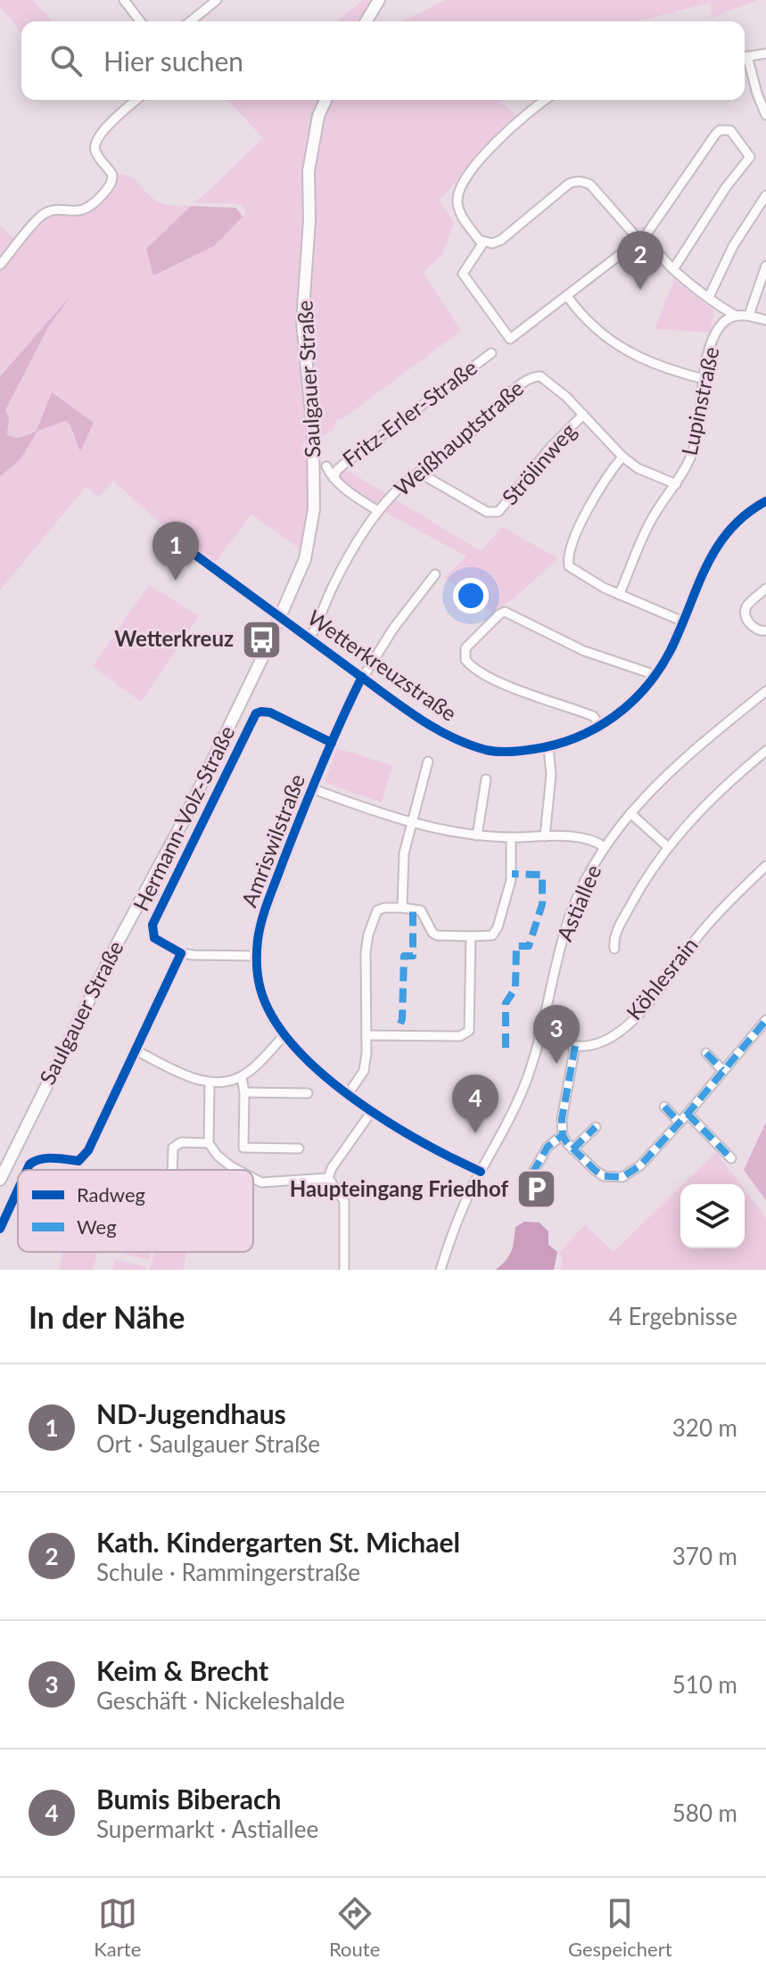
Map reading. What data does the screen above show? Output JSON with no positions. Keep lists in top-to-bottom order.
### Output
{
  "streets": {
    "main road": ["Saulgauer Straße"],
    "street": [
      "Lupinstraße",
      "Fritz-Erler-Straße",
      "Weißhauptstraße",
      "Strölinweg",
      "Wetterkreuzstraße",
      "Hermann-Volz-Straße",
      "Amriswilstraße",
      "Astiallee",
      "Köhlesrain"
    ]
  },
  "crossings": [
    ["Saulgauer Straße", "Wetterkreuzstraße"],
    ["Lupinstraße", "Weißhauptstraße"],
    ["Fritz-Erler-Straße", "Weißhauptstraße"],
    ["Weißhauptstraße", "Strölinweg"],
    ["Weißhauptstraße", "Wetterkreuzstraße"],
    ["Wetterkreuzstraße", "Amriswilstraße"],
    ["Hermann-Volz-Straße", "Amriswilstraße"],
    ["Amriswilstraße", "Astiallee"]
  ],
  "places": {
    "bus stop": ["Wetterkreuz"],
    "parking": ["Haupteingang Friedhof"]
  },
  "legend": ["Radweg", "Weg"],
  "page": {
    "search": "Hier suchen",
    "pins": [
      "2",
      "1",
      "3",
      "4"
    ],
    "heading": ["In der Nähe", "4 Ergebnisse"],
    "list": [
      {
        "mark": "1",
        "name": "ND-Jugendhaus",
        "note": "Ort · Saulgauer Straße",
        "value": "320 m"
      },
      {
        "mark": "2",
        "name": "Kath. Kindergarten St. Michael",
        "note": "Schule · Rammingerstraße",
        "value": "370 m"
      },
      {
        "mark": "3",
        "name": "Keim & Brecht",
        "note": "Geschäft · Nickeleshalde",
        "value": "510 m"
      },
      {
        "mark": "4",
        "name": "Bumis Biberach",
        "note": "Supermarkt · Astiallee",
        "value": "580 m"
      }
    ],
    "nav": ["Karte", "Route", "Gespeichert"]
  }
}
